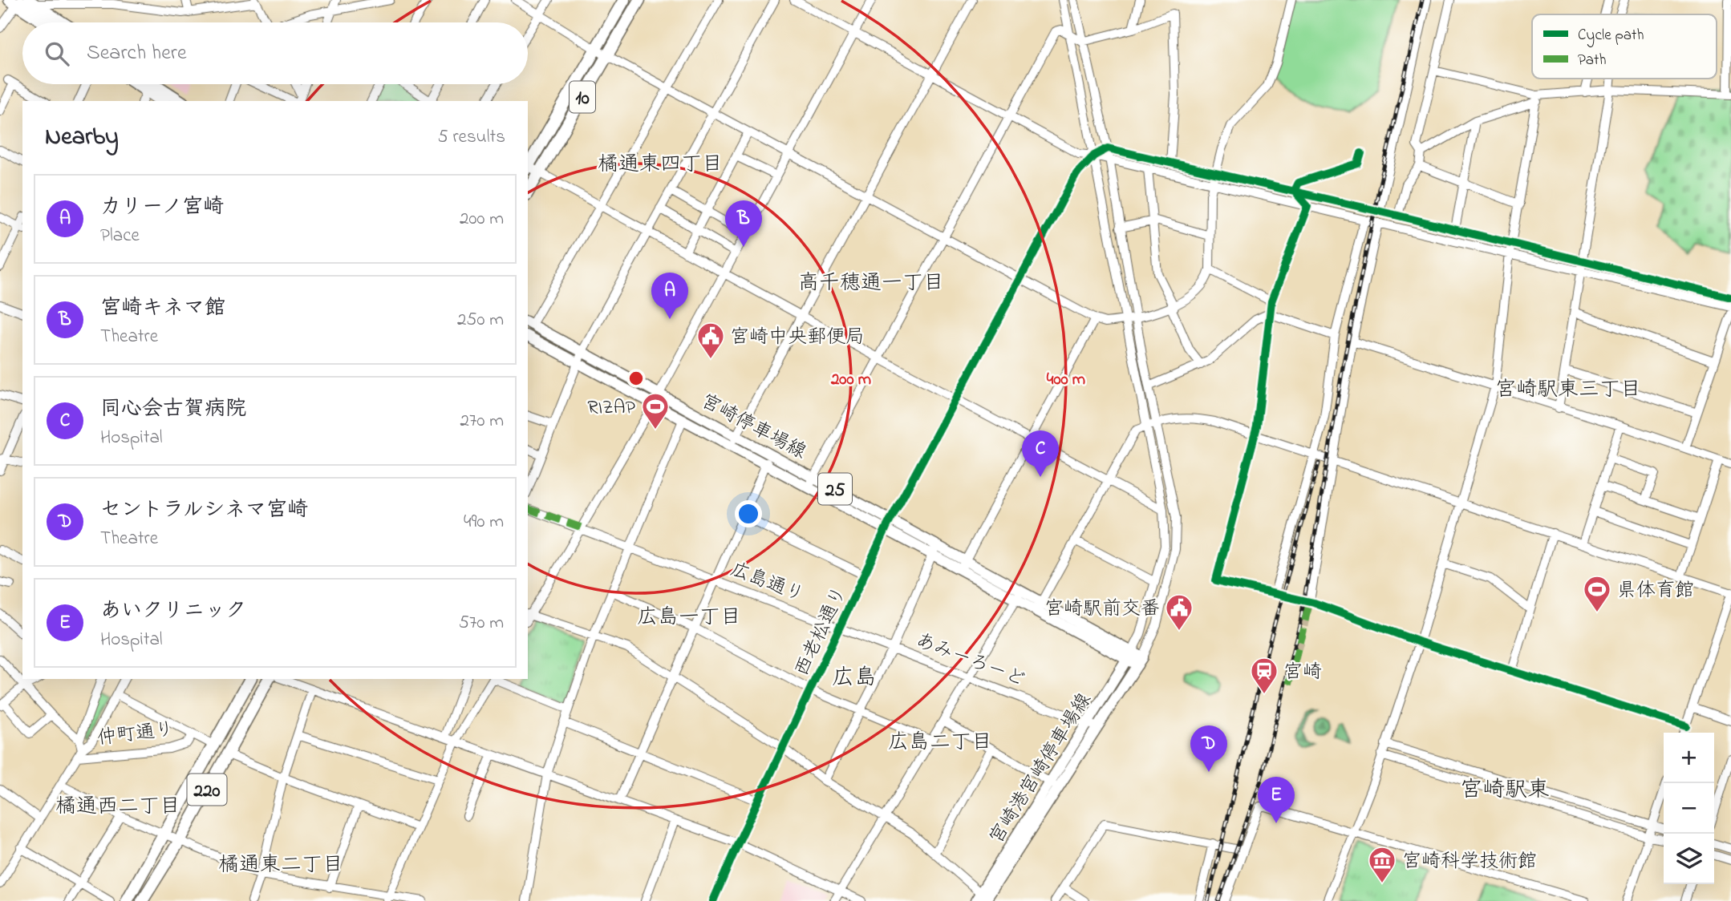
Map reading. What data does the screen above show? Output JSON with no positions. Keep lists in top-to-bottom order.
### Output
{
  "streets": {
    "highway": ["10", "220"],
    "main road": ["宮崎停車場線", "25", "宮崎港宮崎停車場線"],
    "street": [
      "広島通り",
      "西老松通り",
      "あみーろーど",
      "仲町通り"
    ]
  },
  "crossings": [
    ["宮崎停車場線", "西老松通り"],
    ["宮崎停車場線", "宮崎港宮崎停車場線"],
    ["広島通り", "西老松通り"],
    ["広島通り", "あみーろーど"],
    ["西老松通り", "あみーろーど"],
    ["あみーろーど", "宮崎港宮崎停車場線"]
  ],
  "districts": [
    "橘通東四丁目",
    "高千穂通一丁目",
    "宮崎駅東三丁目",
    "広島一丁目",
    "広島",
    "広島二丁目",
    "宮崎駅東",
    "橘通西二丁目",
    "橘通東二丁目"
  ],
  "places": {
    "public building": ["宮崎中央郵便局", "宮崎駅前交番"],
    "sports": ["RIZAP", "県体育館"],
    "station": ["宮崎"],
    "museum": ["宮崎科学技術館"]
  },
  "legend": ["Cycle path", "Path"],
  "page": {
    "search": "Search here",
    "heading": ["Nearby", "5 results"],
    "list": [
      {
        "mark": "A",
        "name": "カリーノ宮崎",
        "note": "Place",
        "value": "200 m"
      },
      {
        "mark": "B",
        "name": "宮崎キネマ館",
        "note": "Theatre",
        "value": "250 m"
      },
      {
        "mark": "C",
        "name": "同心会古賀病院",
        "note": "Hospital",
        "value": "270 m"
      },
      {
        "mark": "D",
        "name": "セントラルシネマ宮崎",
        "note": "Theatre",
        "value": "490 m"
      },
      {
        "mark": "E",
        "name": "あいクリニック",
        "note": "Hospital",
        "value": "570 m"
      }
    ],
    "pins": [
      "B",
      "A",
      "C",
      "D",
      "E"
    ],
    "map_buttons": ["+", "−"]
  },
  "rings": ["200 m", "400 m"]
}
